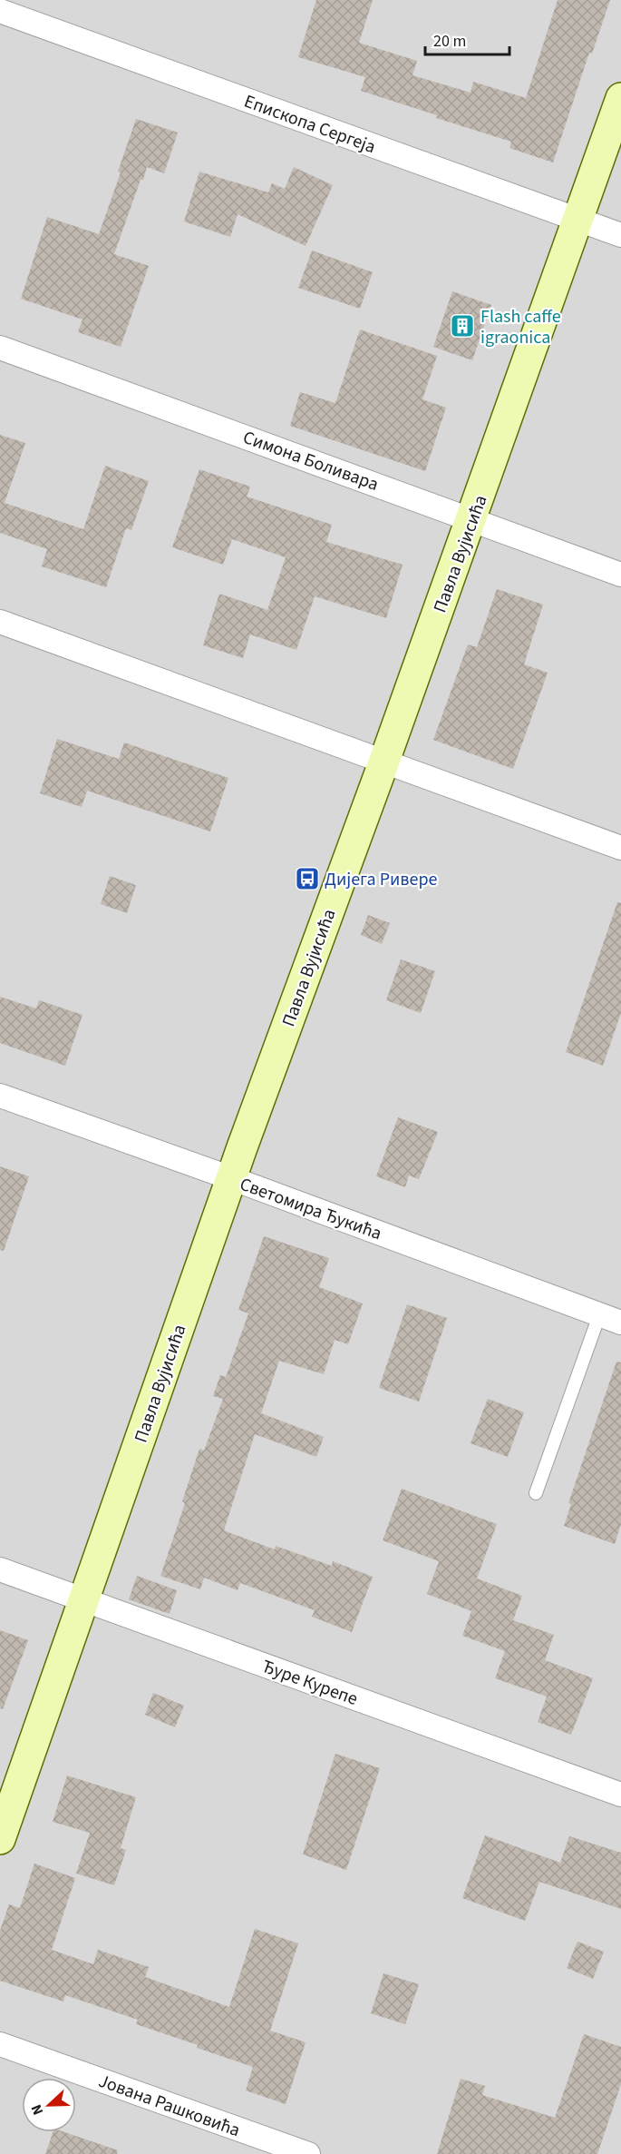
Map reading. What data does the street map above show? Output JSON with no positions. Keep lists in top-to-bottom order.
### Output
{
  "streets": {
    "street": [
      "Епископа Сергеја",
      "Симона Боливара",
      "Павла Вујисића",
      "Светомира Ђукића",
      "Ђуре Курепе",
      "Јована Рашковића"
    ]
  },
  "crossings": [
    ["Епископа Сергеја", "Павла Вујисића"],
    ["Симона Боливара", "Павла Вујисића"],
    ["Павла Вујисића", "Светомира Ђукића"],
    ["Павла Вујисића", "Ђуре Курепе"]
  ],
  "places": {
    "building": ["Flash caffe igraonica"],
    "bus stop": ["Дијега Ривере"]
  },
  "scale_bar": "20 m",
  "north": "left"
}
